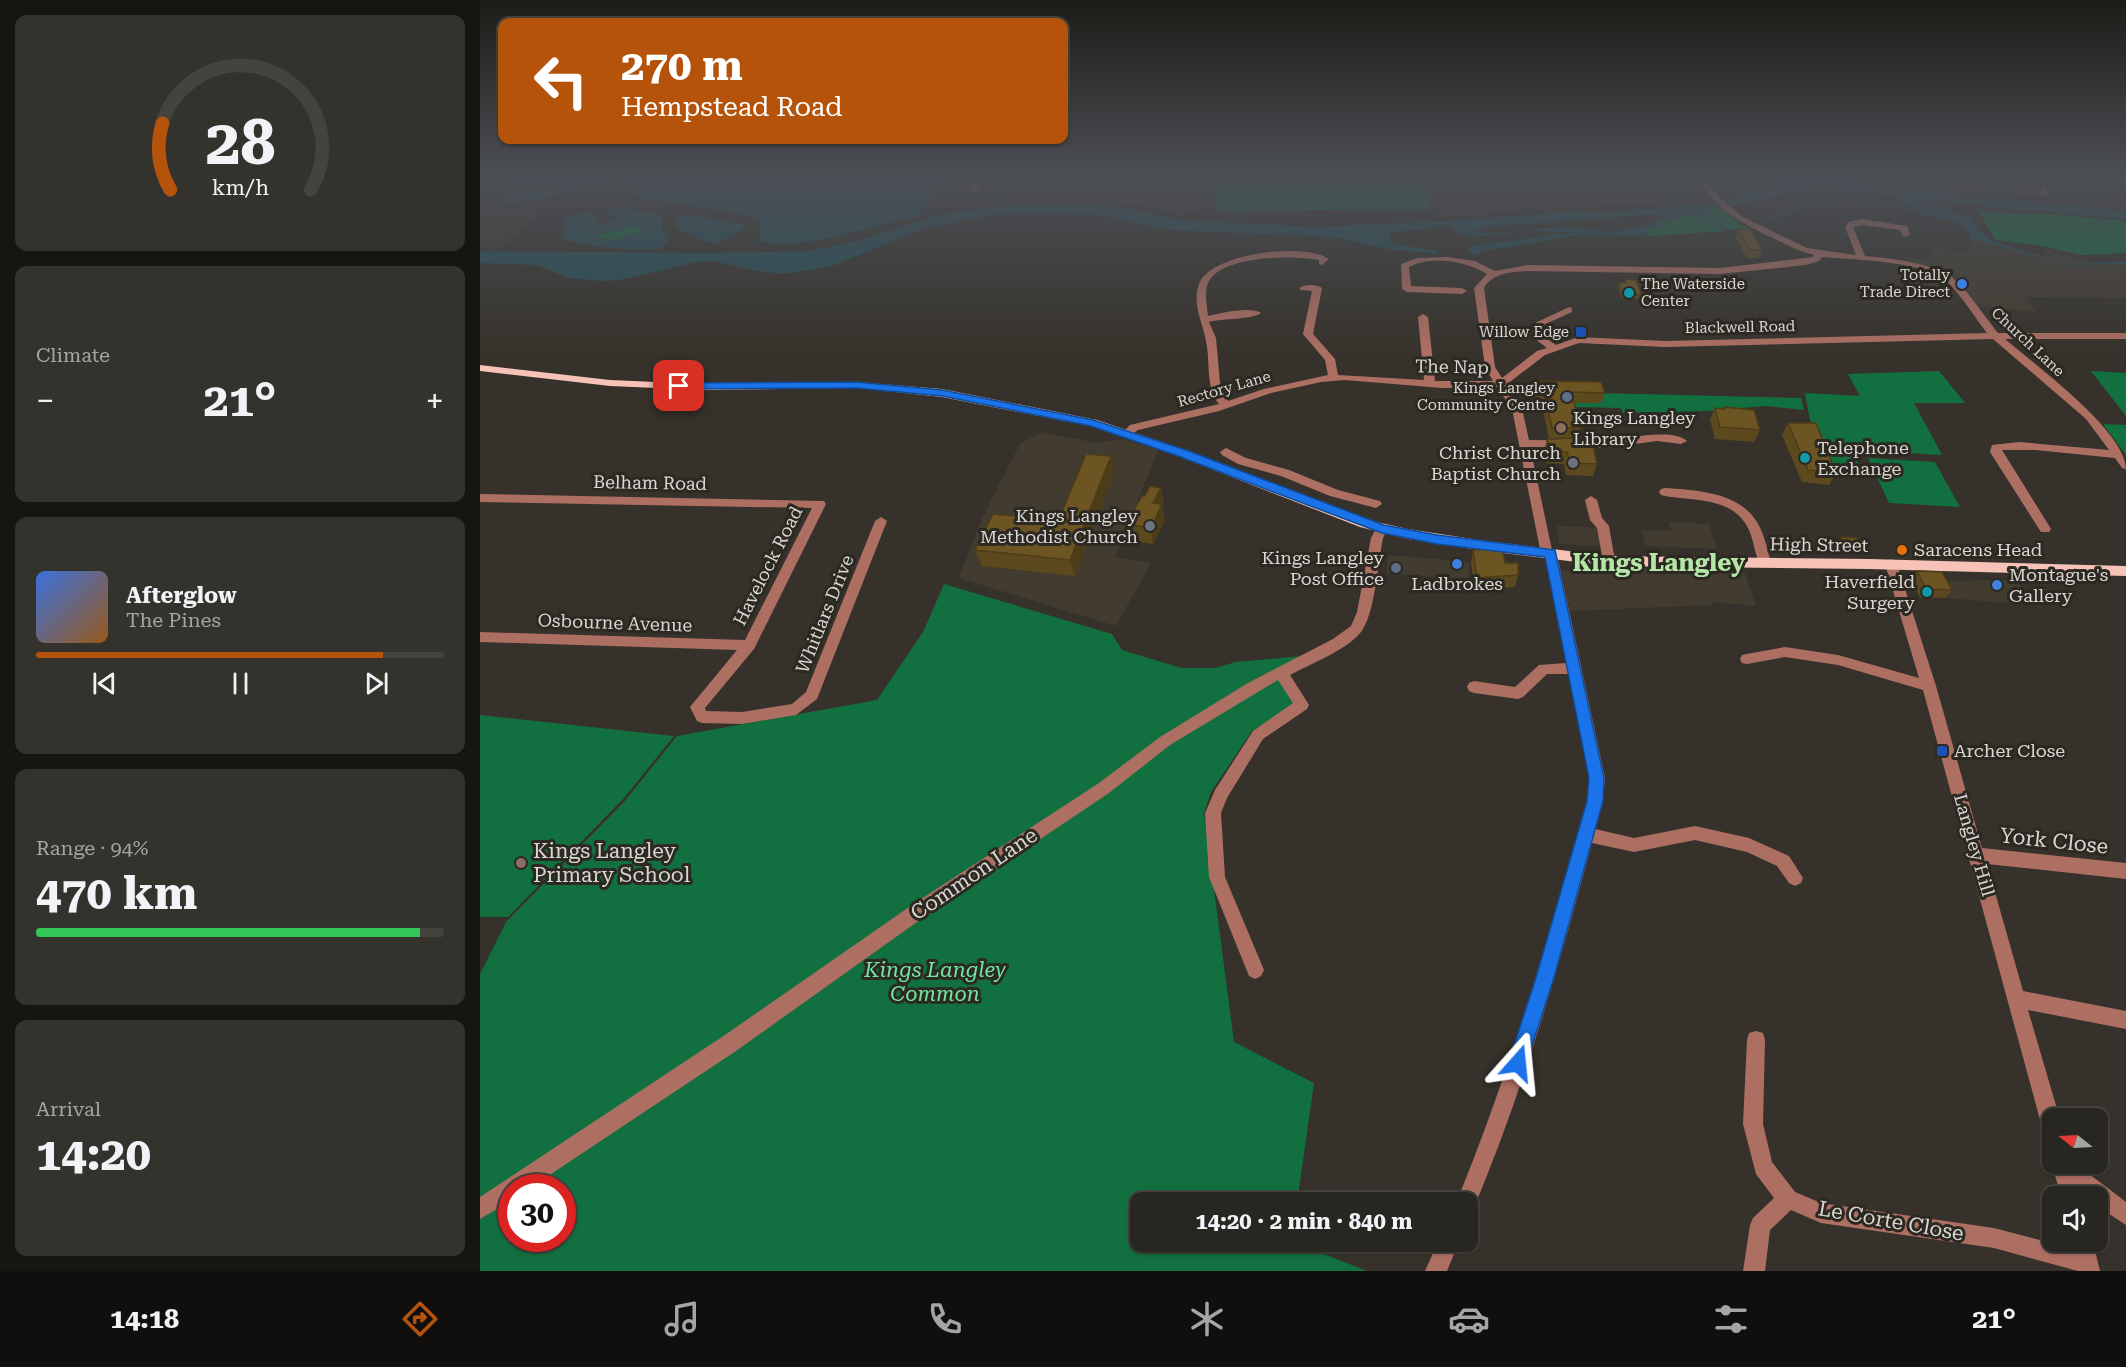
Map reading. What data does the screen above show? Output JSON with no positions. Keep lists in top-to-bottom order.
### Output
{
  "streets": {
    "main road": ["High Street"],
    "street": [
      "Blackwell Road",
      "Church Lane",
      "The Nap",
      "Rectory Lane",
      "Belham Road",
      "Havelock Road",
      "Whitlars Drive",
      "Osbourne Avenue",
      "York Close",
      "Langley Hill",
      "Common Lane",
      "Le Corte Close"
    ]
  },
  "crossings": [
    ["Blackwell Road", "Church Lane"],
    ["Blackwell Road", "The Nap"],
    ["The Nap", "Rectory Lane"],
    ["The Nap", "High Street"],
    ["Rectory Lane", "High Street"],
    ["Belham Road", "Havelock Road"],
    ["High Street", "Langley Hill"],
    ["High Street", "Common Lane"],
    ["Havelock Road", "Whitlars Drive"],
    ["Havelock Road", "Osbourne Avenue"],
    ["Whitlars Drive", "Osbourne Avenue"],
    ["York Close", "Langley Hill"]
  ],
  "districts": ["Kings Langley"],
  "parks": ["Kings Langley Common"],
  "places": {
    "other": [
      "Totally Trade Direct",
      "The Waterside Center",
      "Kings Langley Community Centre",
      "Kings Langley Library",
      "Telephone Exchange",
      "Christ Church Baptist Church",
      "Kings Langley Methodist Church",
      "Saracens Head",
      "Ladbrokes",
      "Kings Langley Post Office",
      "Montague's Gallery",
      "Haverfield Surgery",
      "Kings Langley Primary School"
    ],
    "transit": ["Willow Edge", "Archer Close"]
  },
  "north": "left",
  "page": {
    "turn": ["270 m", "Hempstead Road"],
    "tile": [
      "Climate",
      ["Range · 94%", "470 km"],
      ["Arrival", "14:20"]
    ],
    "heat": ["−", "21°", "+"],
    "song": ["Afterglow", "The Pines"],
    "limit": "30",
    "trip": "14:20 · 2 min · 840 m",
    "tabs": ["14:18", "21°"],
    "gauge": ["28", "km/h"]
  }
}
